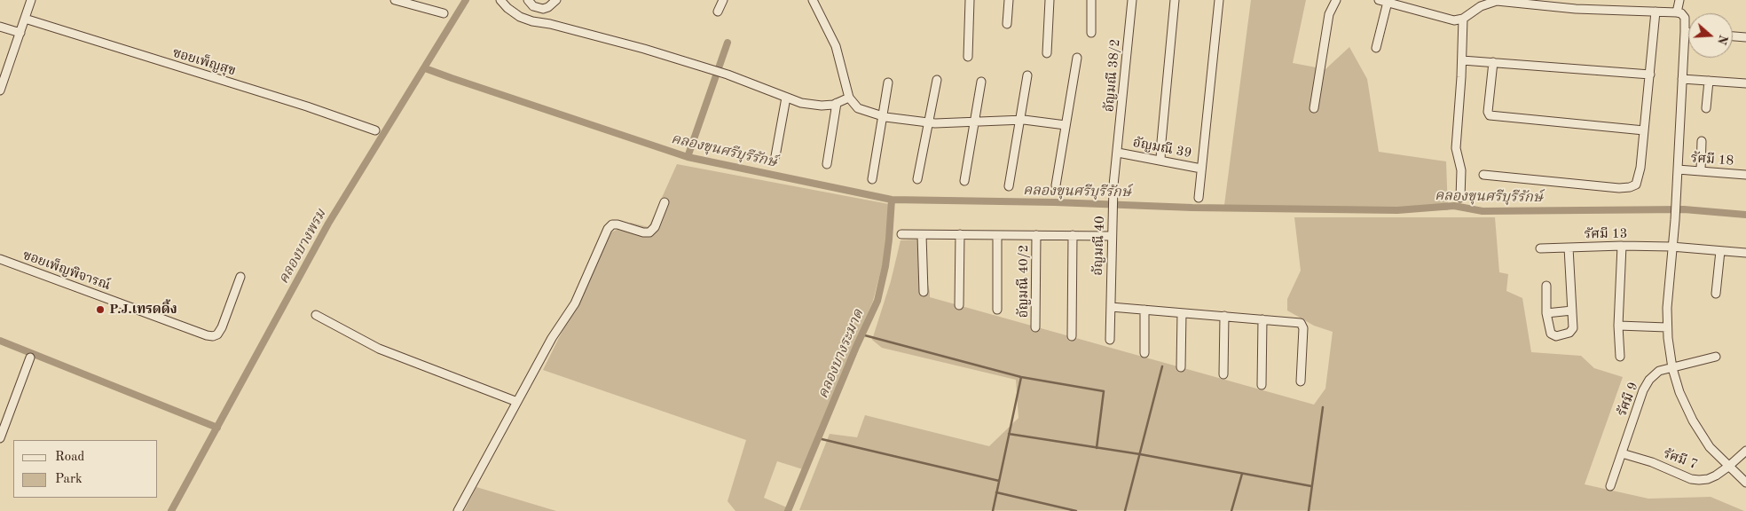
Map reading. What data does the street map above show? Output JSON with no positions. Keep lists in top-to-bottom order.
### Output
{
  "streets": {
    "street": [
      "ซอยเพ็ญสุข",
      "อัญมณี 38/2",
      "อัญมณี 39",
      "รัศมี 18",
      "รัศมี 13",
      "อัญมณี 40",
      "ซอยเพ็ญพิจารณ์",
      "อัญมณี 40/2",
      "รัศมี 9",
      "รัศมี 7"
    ]
  },
  "crossings": [
    ["อัญมณี 38/2", "อัญมณี 39"],
    ["อัญมณี 38/2", "อัญมณี 40"],
    ["อัญมณี 39", "อัญมณี 40"],
    ["รัศมี 9", "รัศมี 7"]
  ],
  "water": ["คลองขุนศรีบุรีรักษ์", "คลองบางพรม", "คลองบางระมาด"],
  "places": ["P.J.เทรดดิ้ง"],
  "legend": ["Road", "Park"],
  "north": "right"
}
